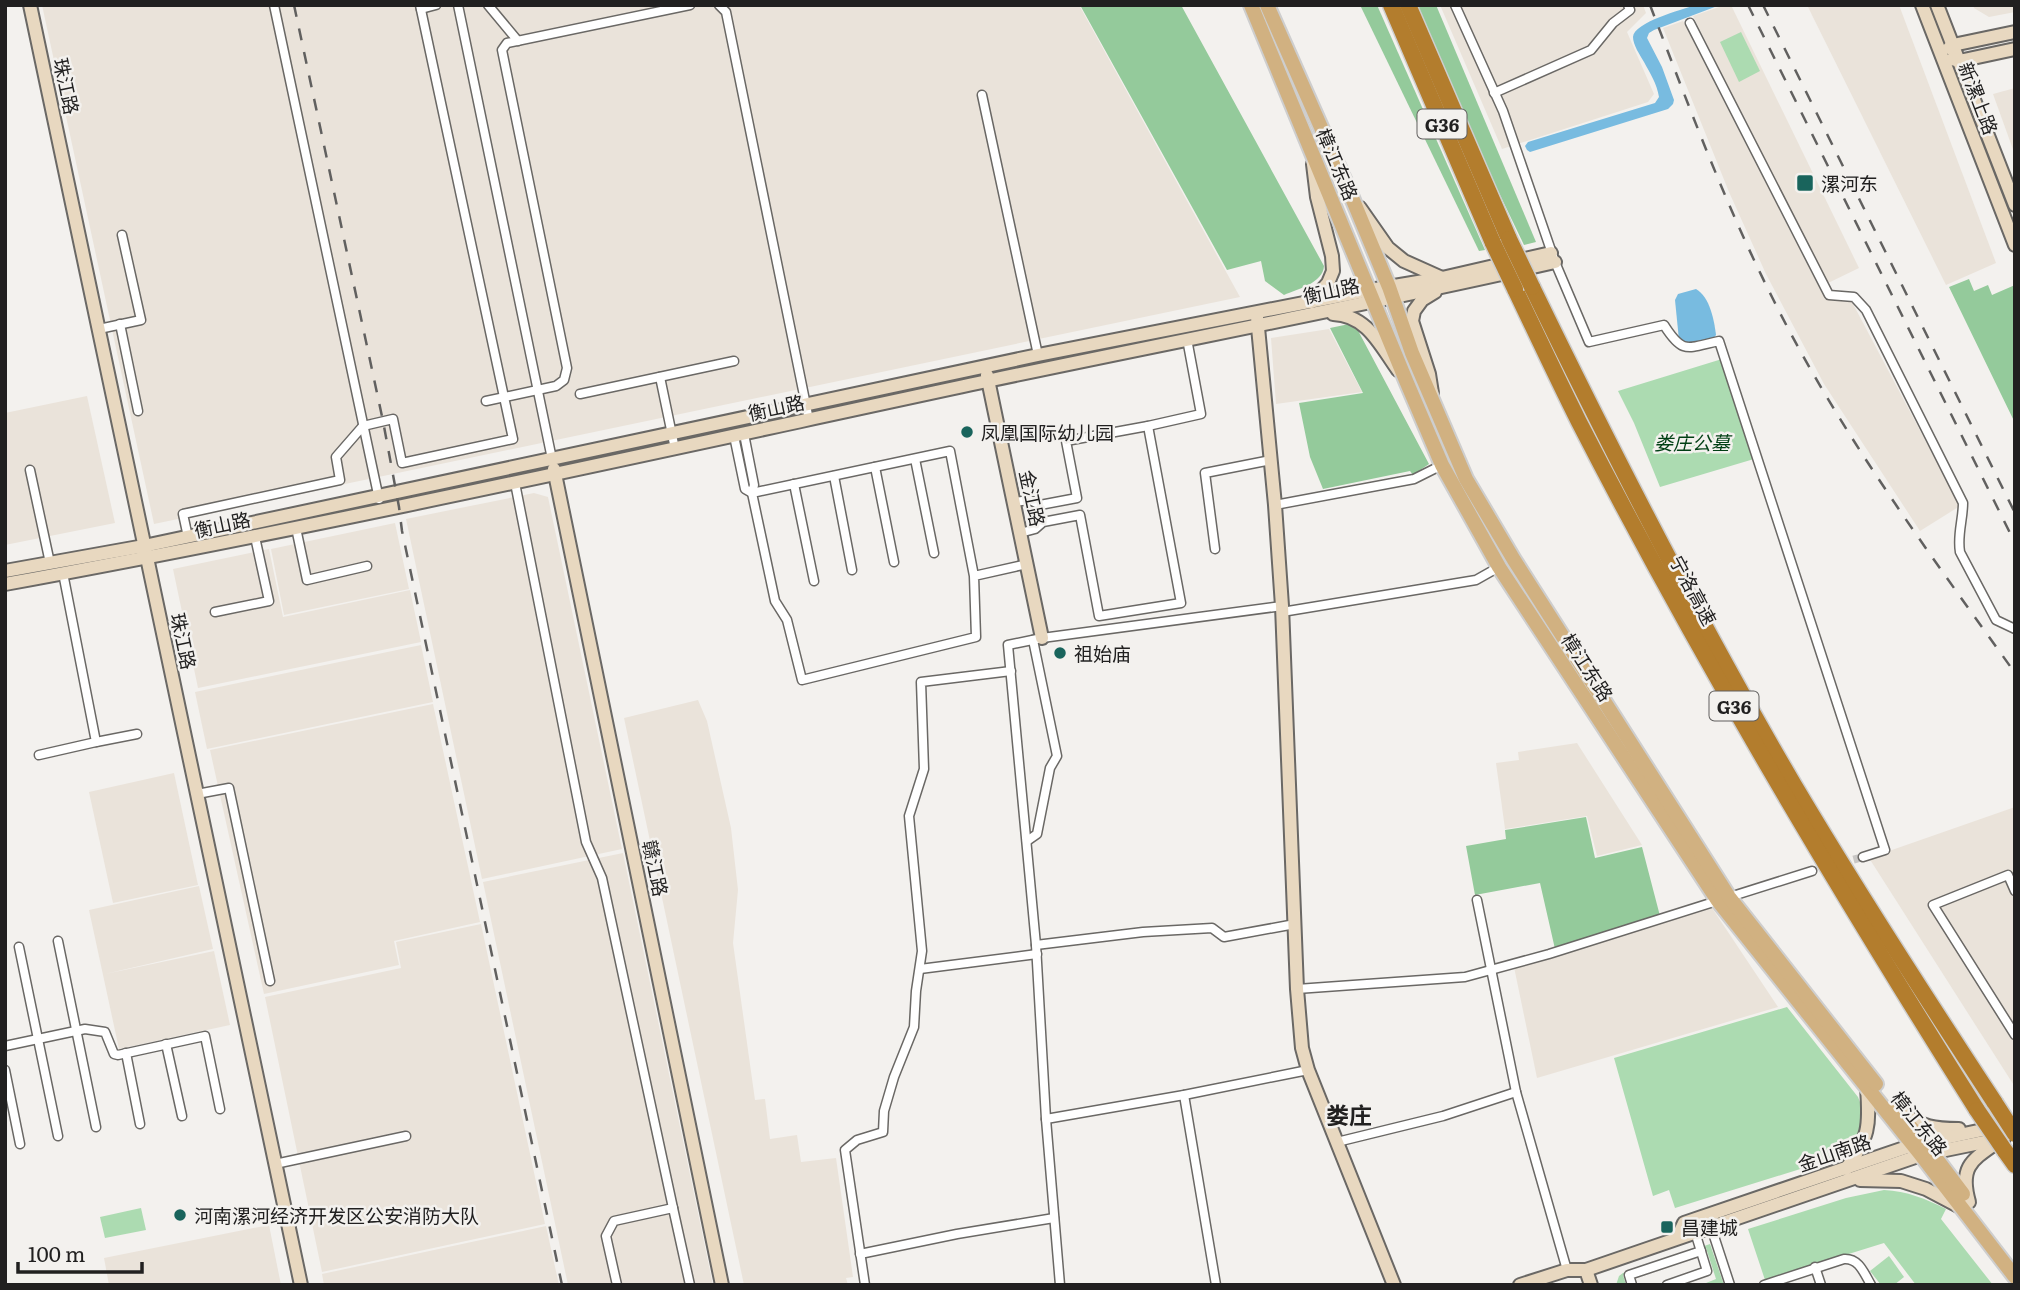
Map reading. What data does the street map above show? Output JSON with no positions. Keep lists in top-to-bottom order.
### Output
{
  "streets": {
    "highway": ["G36", "宁洛高速"],
    "main road": ["樟江东路"],
    "street": [
      "珠江路",
      "新漯上路",
      "衡山路",
      "金江路",
      "赣江路",
      "金山南路"
    ]
  },
  "crossings": [
    ["珠江路", "衡山路"],
    ["樟江东路", "衡山路"],
    ["樟江东路", "金山南路"],
    ["衡山路", "金江路"],
    ["衡山路", "赣江路"],
    ["宁洛高速", "金山南路"]
  ],
  "districts": ["娄庄"],
  "parks": ["娄庄公墓"],
  "places": {
    "transit": ["漯河东", "昌建城"],
    "other": ["凤凰国际幼儿园", "祖始庙", "河南漯河经济开发区公安消防大队"]
  },
  "scale_bar": "100 m"
}
